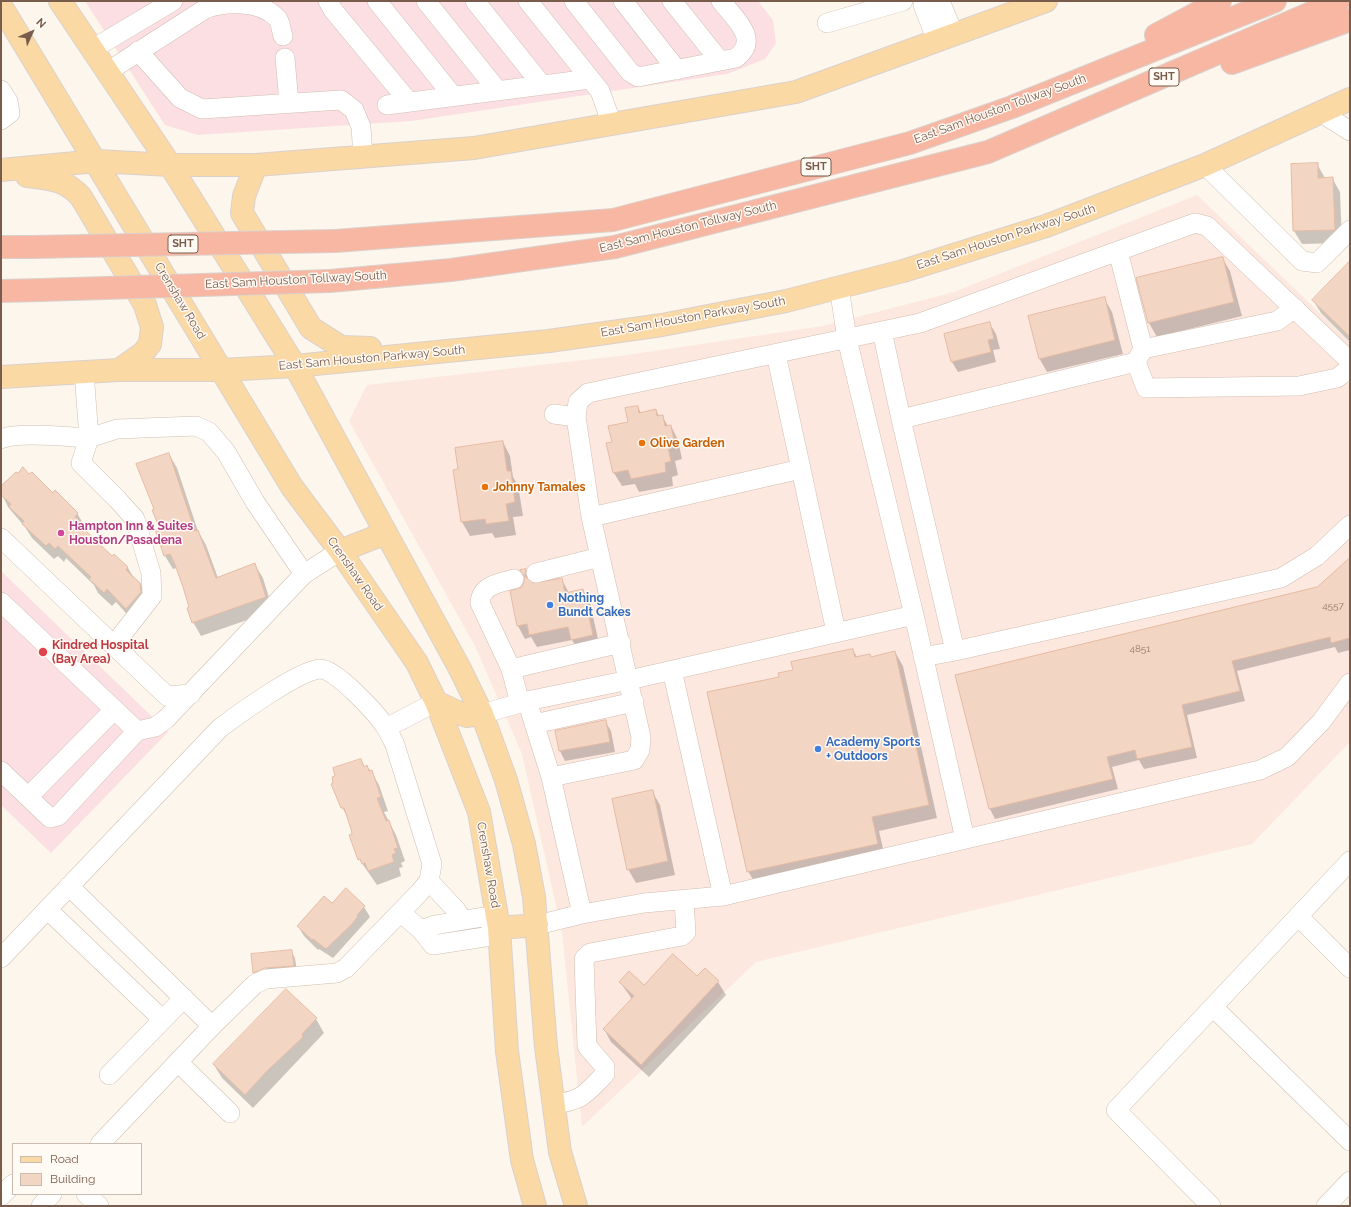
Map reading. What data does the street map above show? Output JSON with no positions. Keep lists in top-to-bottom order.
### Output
{
  "streets": {
    "highway": ["SHT", "East Sam Houston Tollway South"],
    "main road": ["East Sam Houston Parkway South", "Crenshaw Road"]
  },
  "crossings": [
    ["East Sam Houston Parkway South", "Crenshaw Road"]
  ],
  "places": [
    "Olive Garden",
    "Johnny Tamales",
    "Hampton Inn & Suites Houston/Pasadena",
    "Nothing Bundt Cakes",
    "Kindred Hospital (Bay Area)",
    "Academy Sports + Outdoors"
  ],
  "house_numbers": ["4557", "4851"],
  "legend": ["Road", "Building"],
  "north": "top right"
}
